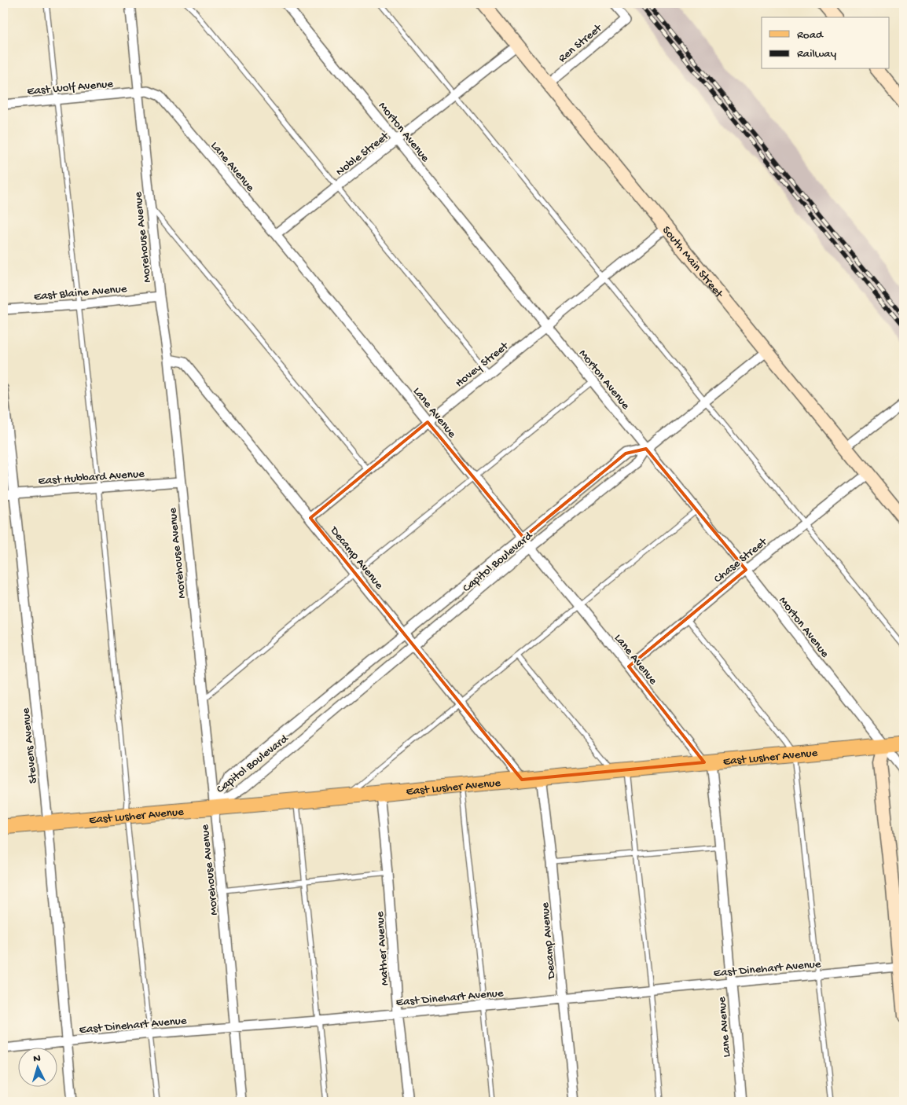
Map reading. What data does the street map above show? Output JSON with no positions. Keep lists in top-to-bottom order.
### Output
{
  "streets": {
    "main road": ["South Main Street", "East Lusher Avenue"],
    "street": [
      "Ren Street",
      "East Wolf Avenue",
      "Morton Avenue",
      "Noble Street",
      "Lane Avenue",
      "Morehouse Avenue",
      "East Blaine Avenue",
      "Hovey Street",
      "East Hubbard Avenue",
      "Decamp Avenue",
      "Chase Street",
      "Capitol Boulevard",
      "Stevens Avenue",
      "Mather Avenue",
      "East Dinehart Avenue"
    ]
  },
  "crossings": [
    ["Ren Street", "South Main Street"],
    ["East Wolf Avenue", "Lane Avenue"],
    ["East Wolf Avenue", "Morehouse Avenue"],
    ["Morton Avenue", "Noble Street"],
    ["Morton Avenue", "Hovey Street"],
    ["Morton Avenue", "Chase Street"],
    ["Morton Avenue", "Capitol Boulevard"],
    ["Morton Avenue", "East Lusher Avenue"],
    ["Noble Street", "Lane Avenue"],
    ["Noble Street", "South Main Street"],
    ["Lane Avenue", "Morehouse Avenue"],
    ["Lane Avenue", "Hovey Street"],
    ["Lane Avenue", "Chase Street"],
    ["Lane Avenue", "Capitol Boulevard"],
    ["Lane Avenue", "East Lusher Avenue"],
    ["Lane Avenue", "East Dinehart Avenue"],
    ["Morehouse Avenue", "East Blaine Avenue"],
    ["Morehouse Avenue", "East Hubbard Avenue"],
    ["Morehouse Avenue", "Decamp Avenue"],
    ["Morehouse Avenue", "Capitol Boulevard"],
    ["Morehouse Avenue", "East Lusher Avenue"],
    ["Morehouse Avenue", "East Dinehart Avenue"],
    ["South Main Street", "Hovey Street"],
    ["South Main Street", "Chase Street"],
    ["South Main Street", "Capitol Boulevard"],
    ["Hovey Street", "Decamp Avenue"],
    ["East Hubbard Avenue", "Stevens Avenue"],
    ["Decamp Avenue", "Capitol Boulevard"],
    ["Decamp Avenue", "East Lusher Avenue"],
    ["Decamp Avenue", "East Dinehart Avenue"],
    ["Capitol Boulevard", "East Lusher Avenue"],
    ["Stevens Avenue", "East Lusher Avenue"],
    ["Stevens Avenue", "East Dinehart Avenue"],
    ["East Lusher Avenue", "Mather Avenue"],
    ["Mather Avenue", "East Dinehart Avenue"]
  ],
  "legend": ["Road", "Railway"],
  "north": "top"
}
